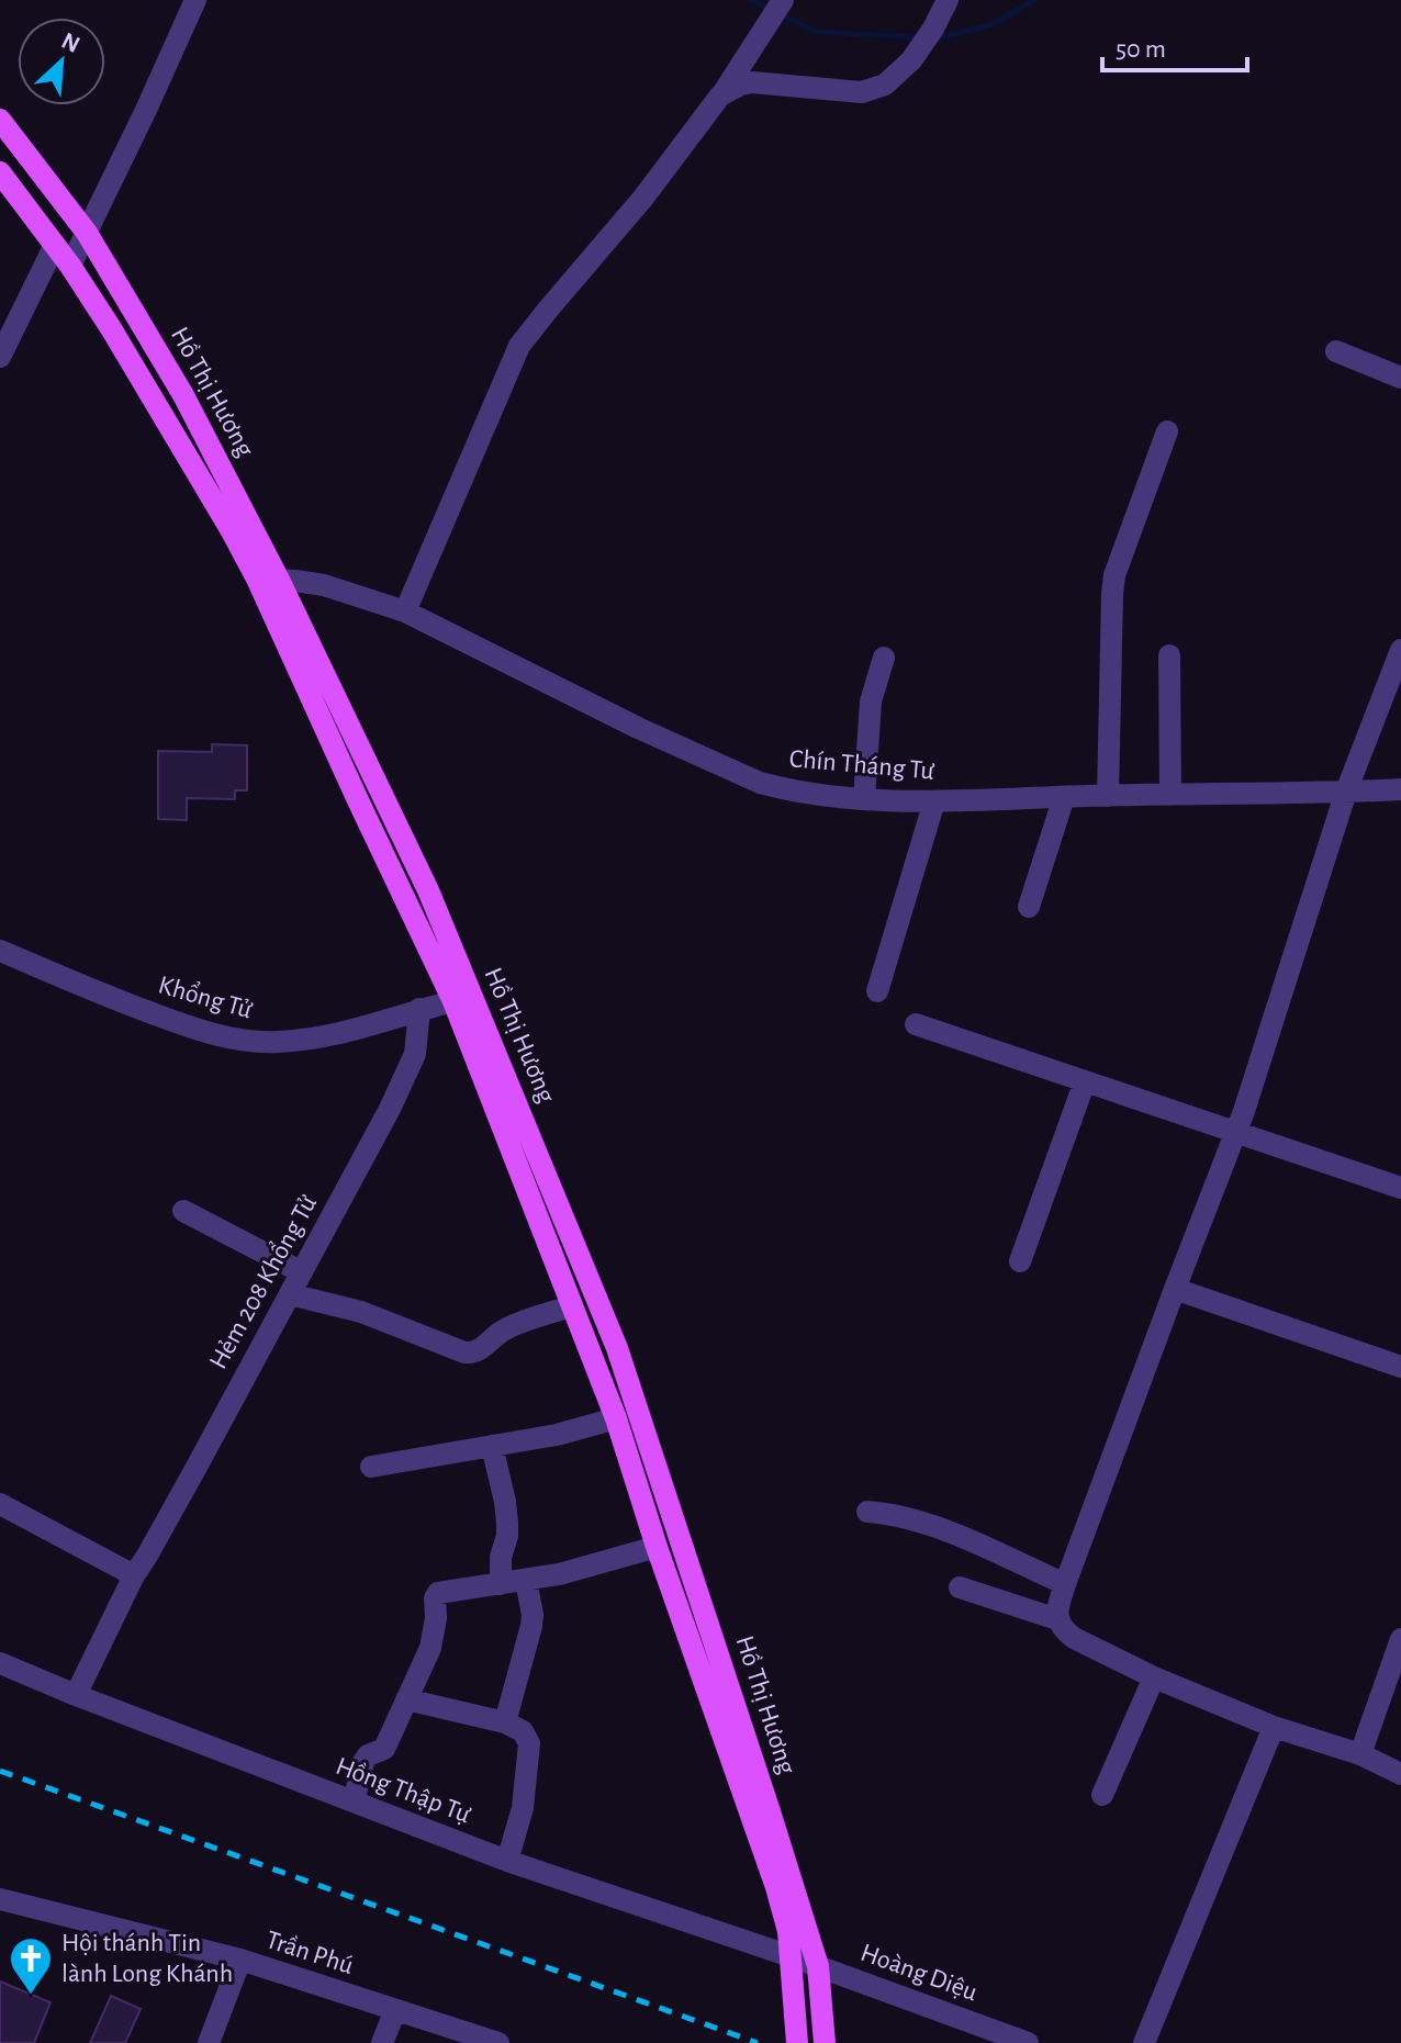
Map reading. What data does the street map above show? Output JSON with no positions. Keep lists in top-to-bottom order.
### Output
{
  "streets": {
    "main road": ["Hồ Thị Hương"],
    "street": [
      "Chín Tháng Tư",
      "Khổng Tử",
      "Hẻm 208 Khổng Tử",
      "Hồng Thập Tự",
      "Trần Phú",
      "Hoàng Diệu"
    ]
  },
  "crossings": [
    ["Hồ Thị Hương", "Chín Tháng Tư"],
    ["Hồ Thị Hương", "Khổng Tử"],
    ["Hồ Thị Hương", "Hồng Thập Tự"],
    ["Hồ Thị Hương", "Hoàng Diệu"],
    ["Khổng Tử", "Hẻm 208 Khổng Tử"],
    ["Hẻm 208 Khổng Tử", "Hồng Thập Tự"],
    ["Hồng Thập Tự", "Hoàng Diệu"]
  ],
  "places": {
    "church": ["Hội thánh Tin lành Long Khánh"]
  },
  "scale_bar": "50 m",
  "north": "top right"
}
